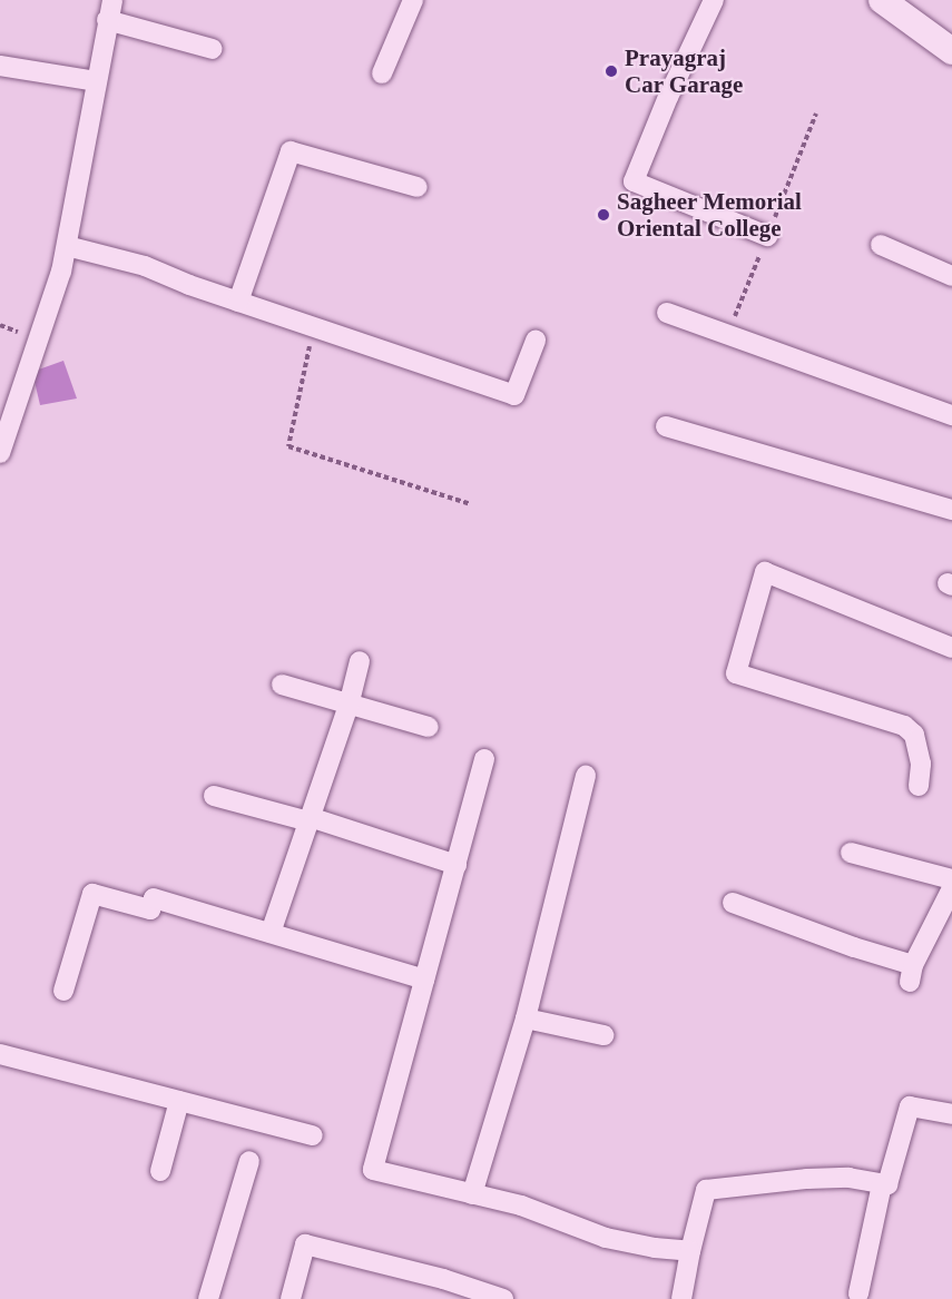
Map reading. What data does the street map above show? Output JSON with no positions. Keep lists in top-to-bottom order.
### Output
{
  "places": ["Prayagraj Car Garage", "Sagheer Memorial Oriental College"]
}
